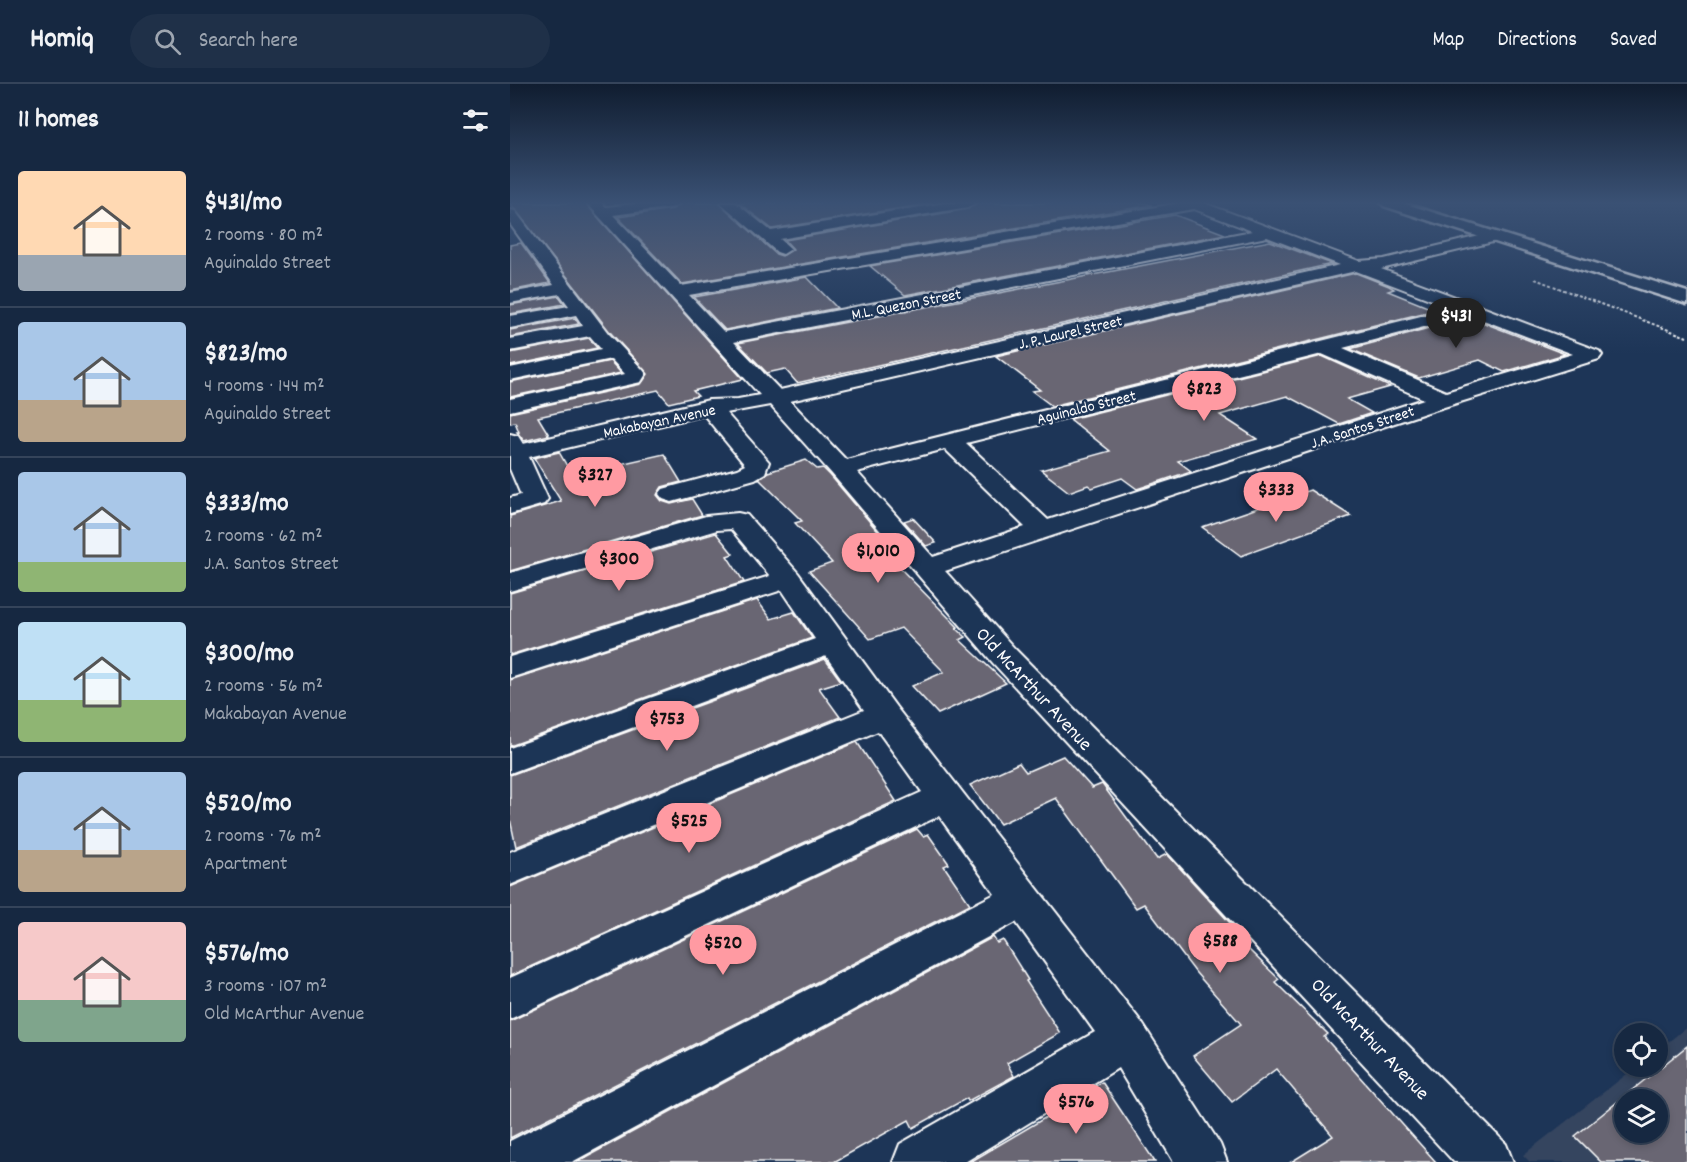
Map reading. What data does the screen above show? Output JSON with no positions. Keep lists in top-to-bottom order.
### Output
{
  "streets": {
    "street": [
      "M.L. Quezon Street",
      "J. P. Laurel Street",
      "Aguinaldo Street",
      "Makabayan Avenue",
      "J.A. Santos Street",
      "Old McArthur Avenue"
    ]
  },
  "crossings": [
    ["M.L. Quezon Street", "Old McArthur Avenue"],
    ["J. P. Laurel Street", "Makabayan Avenue"],
    ["J. P. Laurel Street", "Old McArthur Avenue"],
    ["Aguinaldo Street", "J.A. Santos Street"],
    ["Aguinaldo Street", "Old McArthur Avenue"],
    ["Makabayan Avenue", "Old McArthur Avenue"],
    ["J.A. Santos Street", "Old McArthur Avenue"]
  ],
  "page": {
    "header": "Homiq",
    "search": "Search here",
    "nav": ["Map", "Directions", "Saved"],
    "heading": "11 homes",
    "list": [
      {
        "name": "$431/mo",
        "note": "2 rooms · 80 m² · Aguinaldo Street"
      },
      {
        "name": "$823/mo",
        "note": "4 rooms · 144 m² · Aguinaldo Street"
      },
      {
        "name": "$333/mo",
        "note": "2 rooms · 62 m² · J.A. Santos Street"
      },
      {
        "name": "$300/mo",
        "note": "2 rooms · 56 m² · Makabayan Avenue"
      },
      {
        "name": "$520/mo",
        "note": "2 rooms · 76 m² · Apartment"
      },
      {
        "name": "$576/mo",
        "note": "3 rooms · 107 m² · Old McArthur Avenue"
      }
    ],
    "price": [
      "$431",
      "$823",
      "$327",
      "$333",
      "$1,010",
      "$300",
      "$753",
      "$525",
      "$588",
      "$520",
      "$576"
    ]
  }
}
